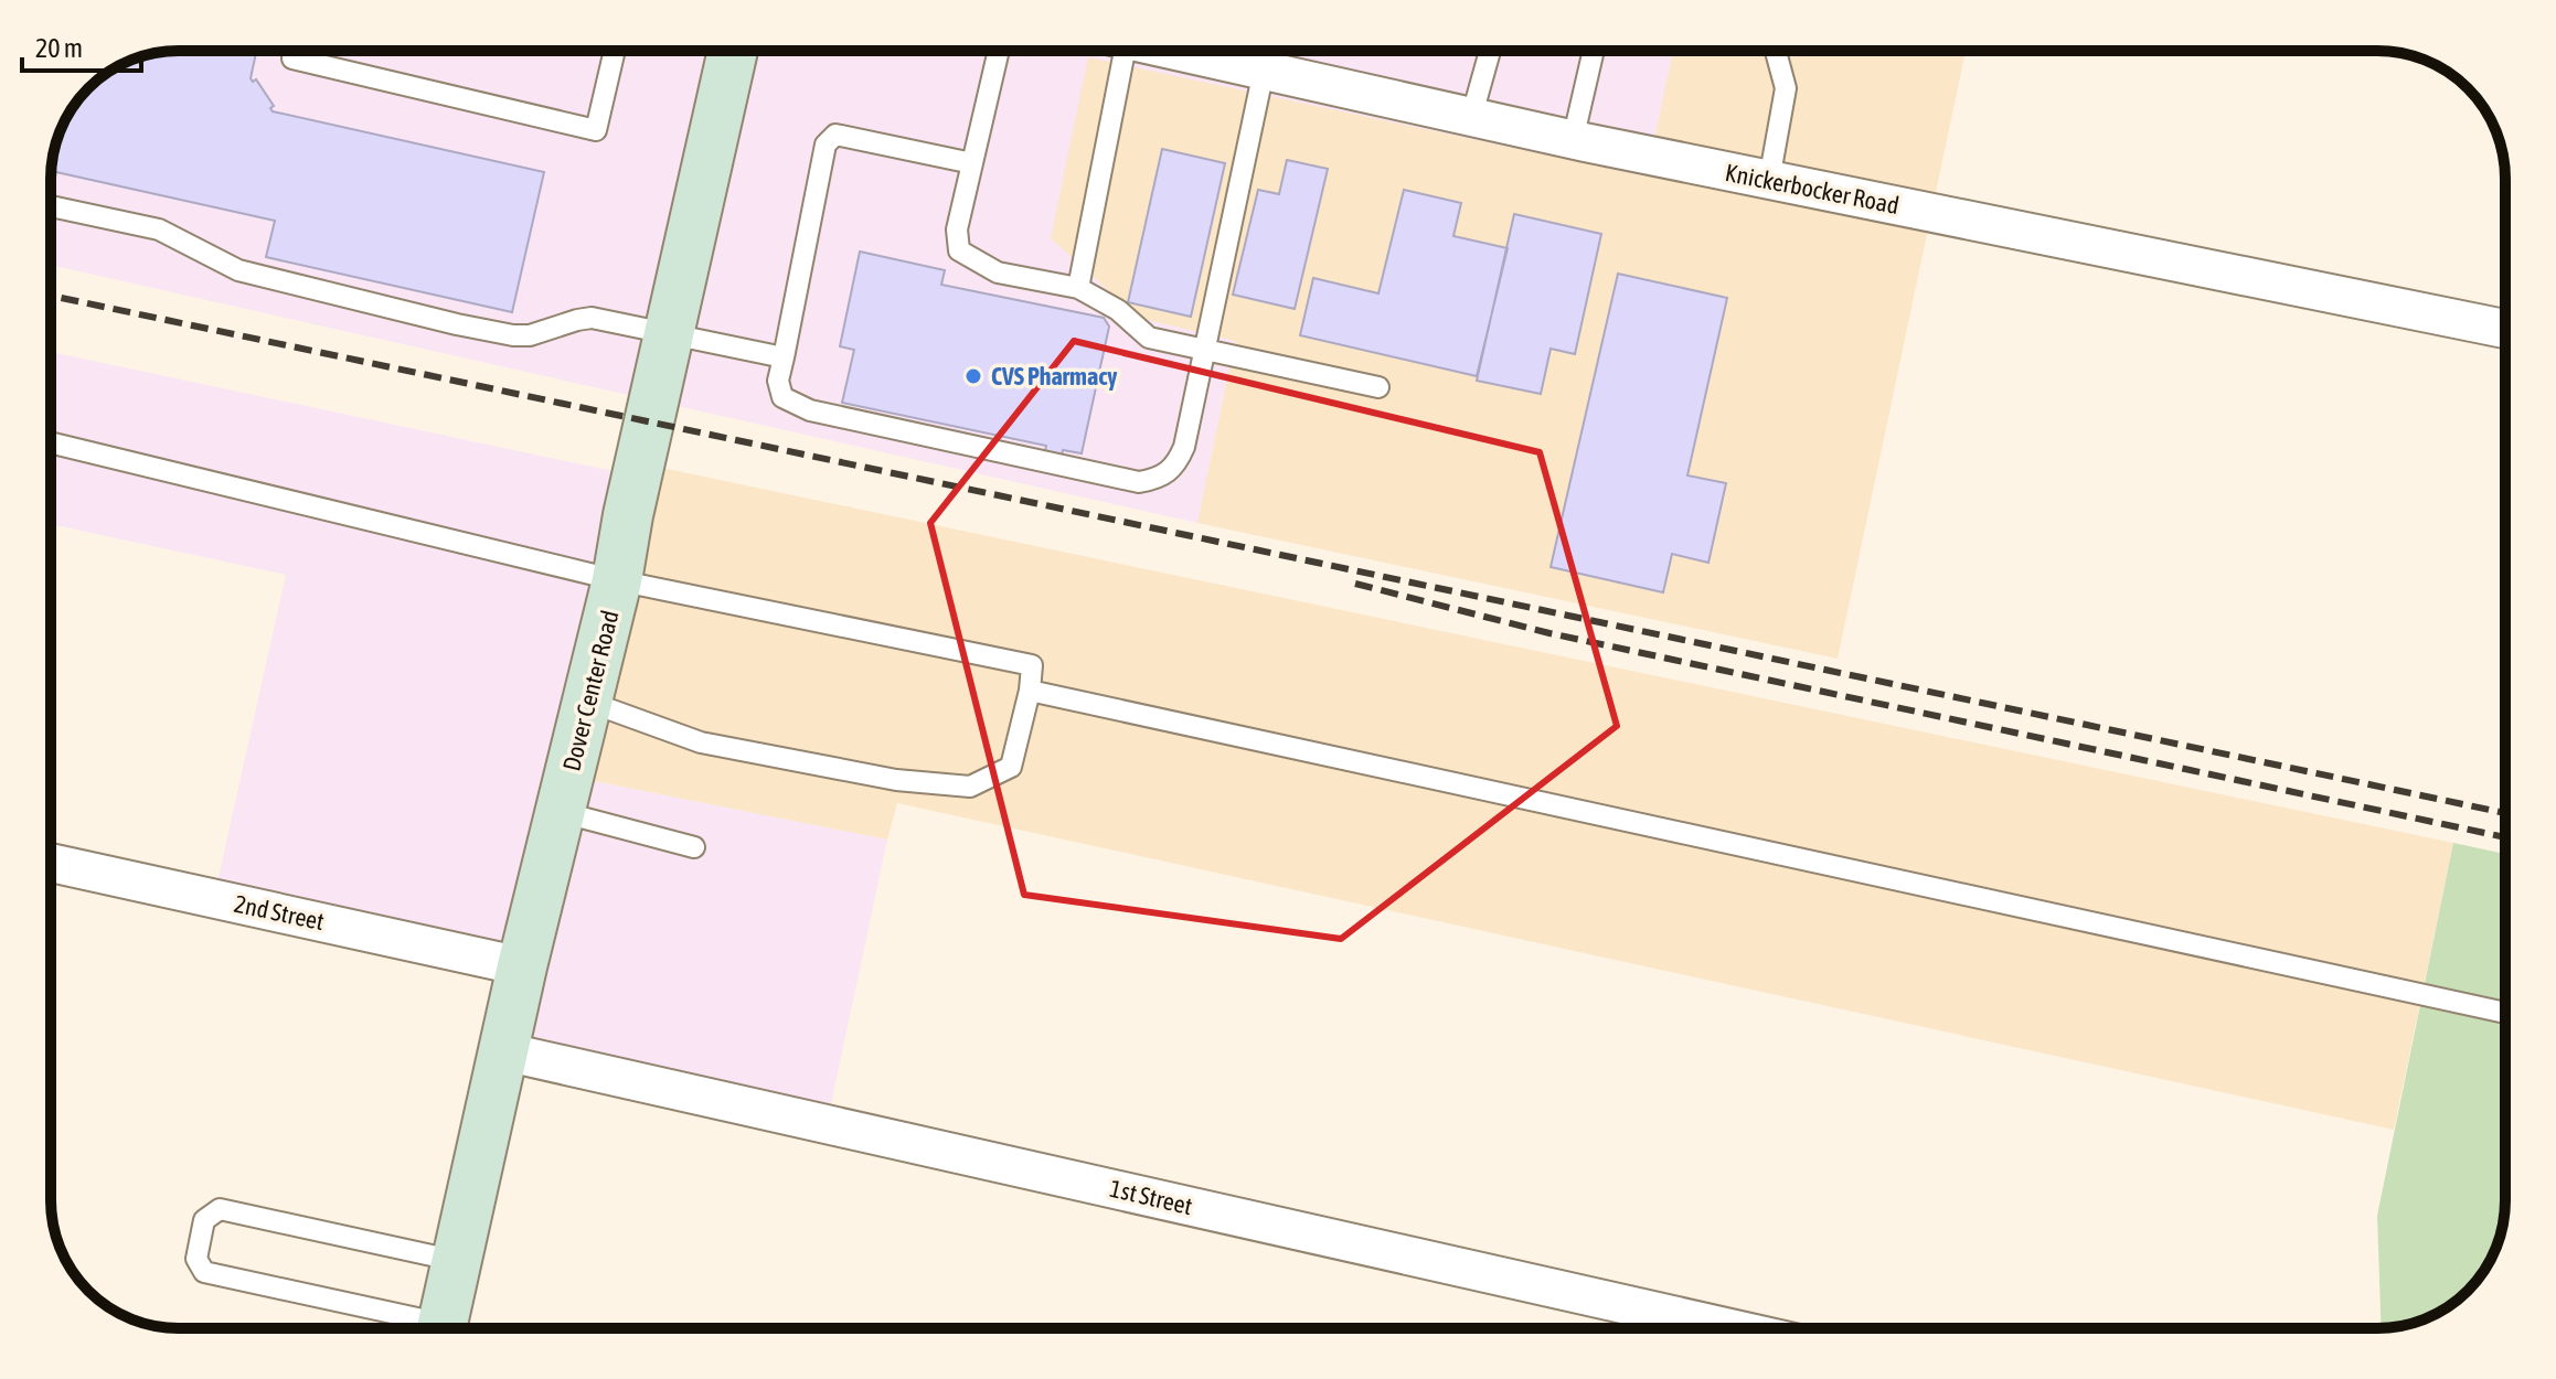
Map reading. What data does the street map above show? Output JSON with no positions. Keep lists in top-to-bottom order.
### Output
{
  "streets": {
    "street": [
      "Knickerbocker Road",
      "Dover Center Road",
      "2nd Street",
      "1st Street"
    ]
  },
  "crossings": [
    ["Dover Center Road", "2nd Street"],
    ["Dover Center Road", "1st Street"]
  ],
  "places": ["CVS Pharmacy"],
  "scale_bar": "20 m"
}
